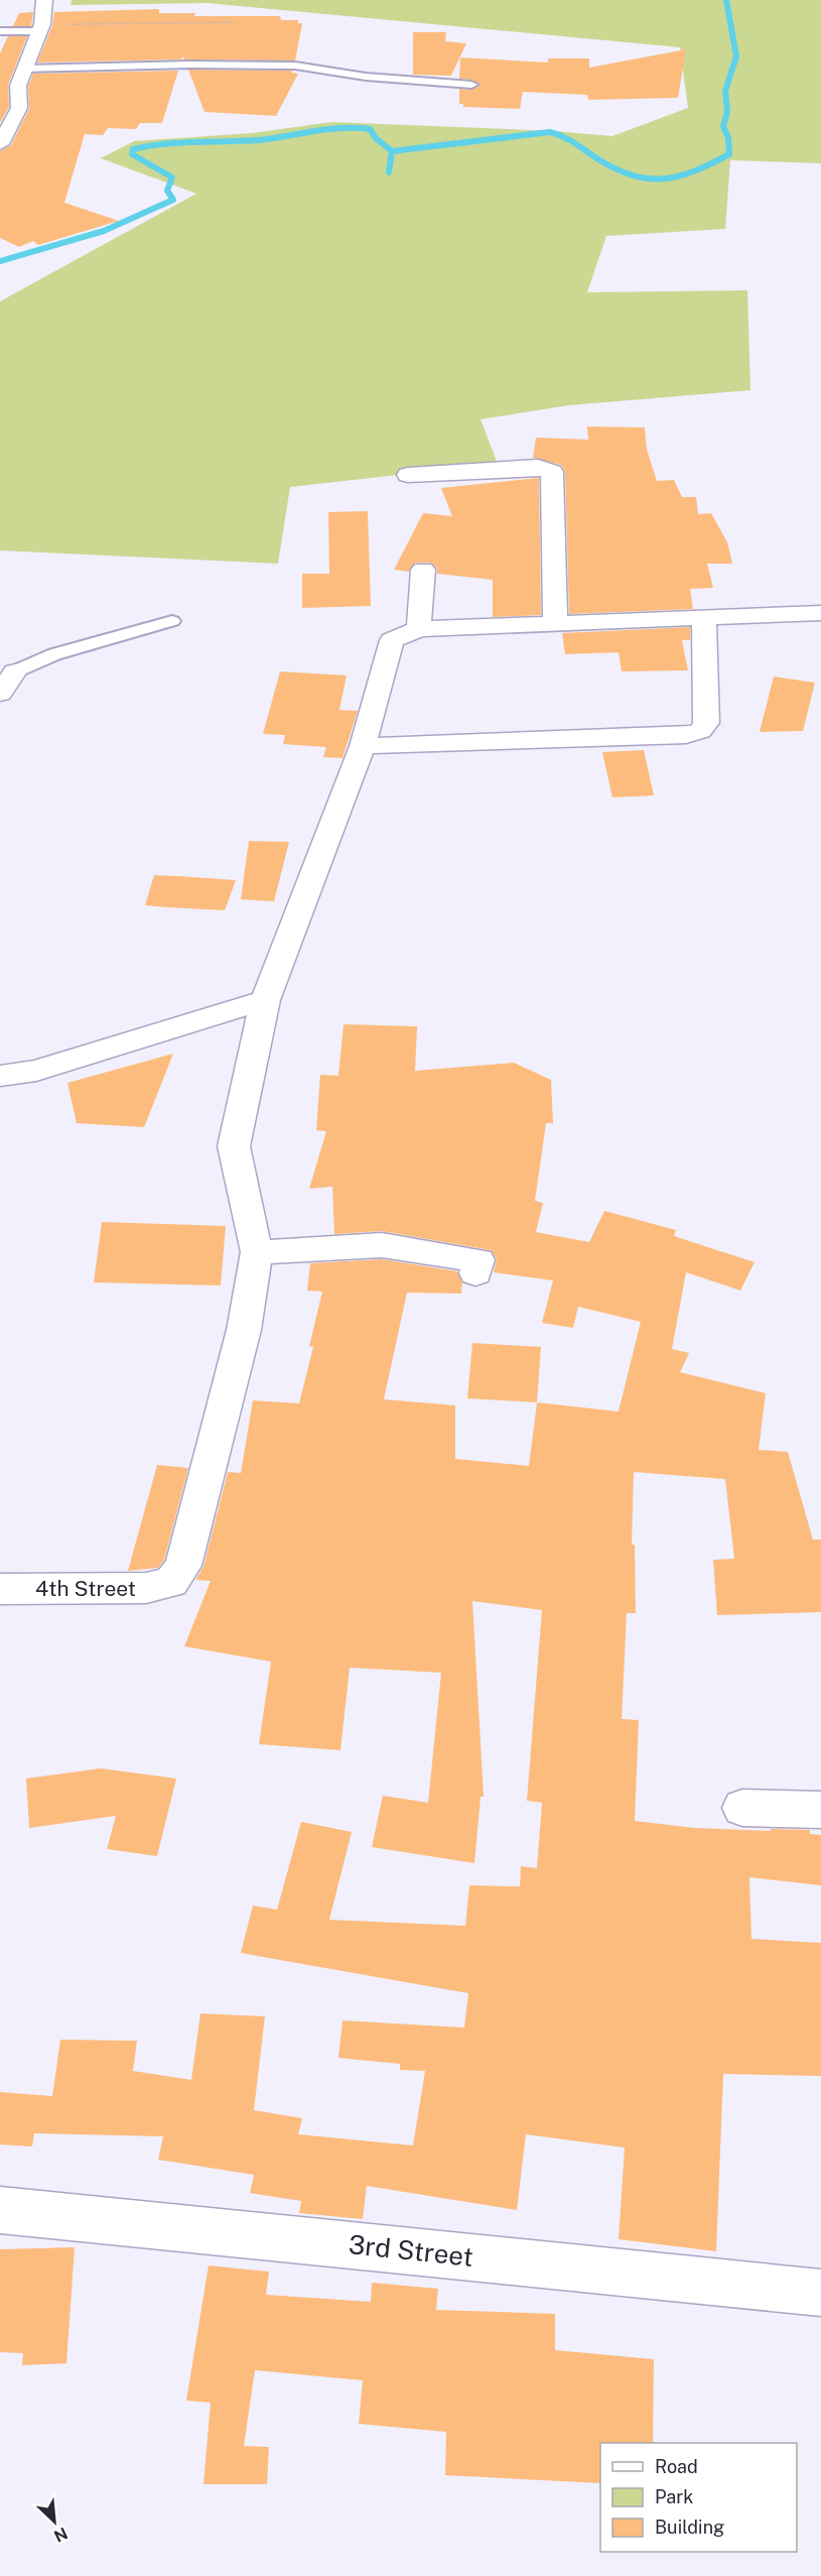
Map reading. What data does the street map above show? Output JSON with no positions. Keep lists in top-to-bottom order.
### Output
{
  "streets": {
    "street": ["4th Street", "3rd Street"]
  },
  "legend": ["Road", "Park", "Building"],
  "north": "bottom right"
}
